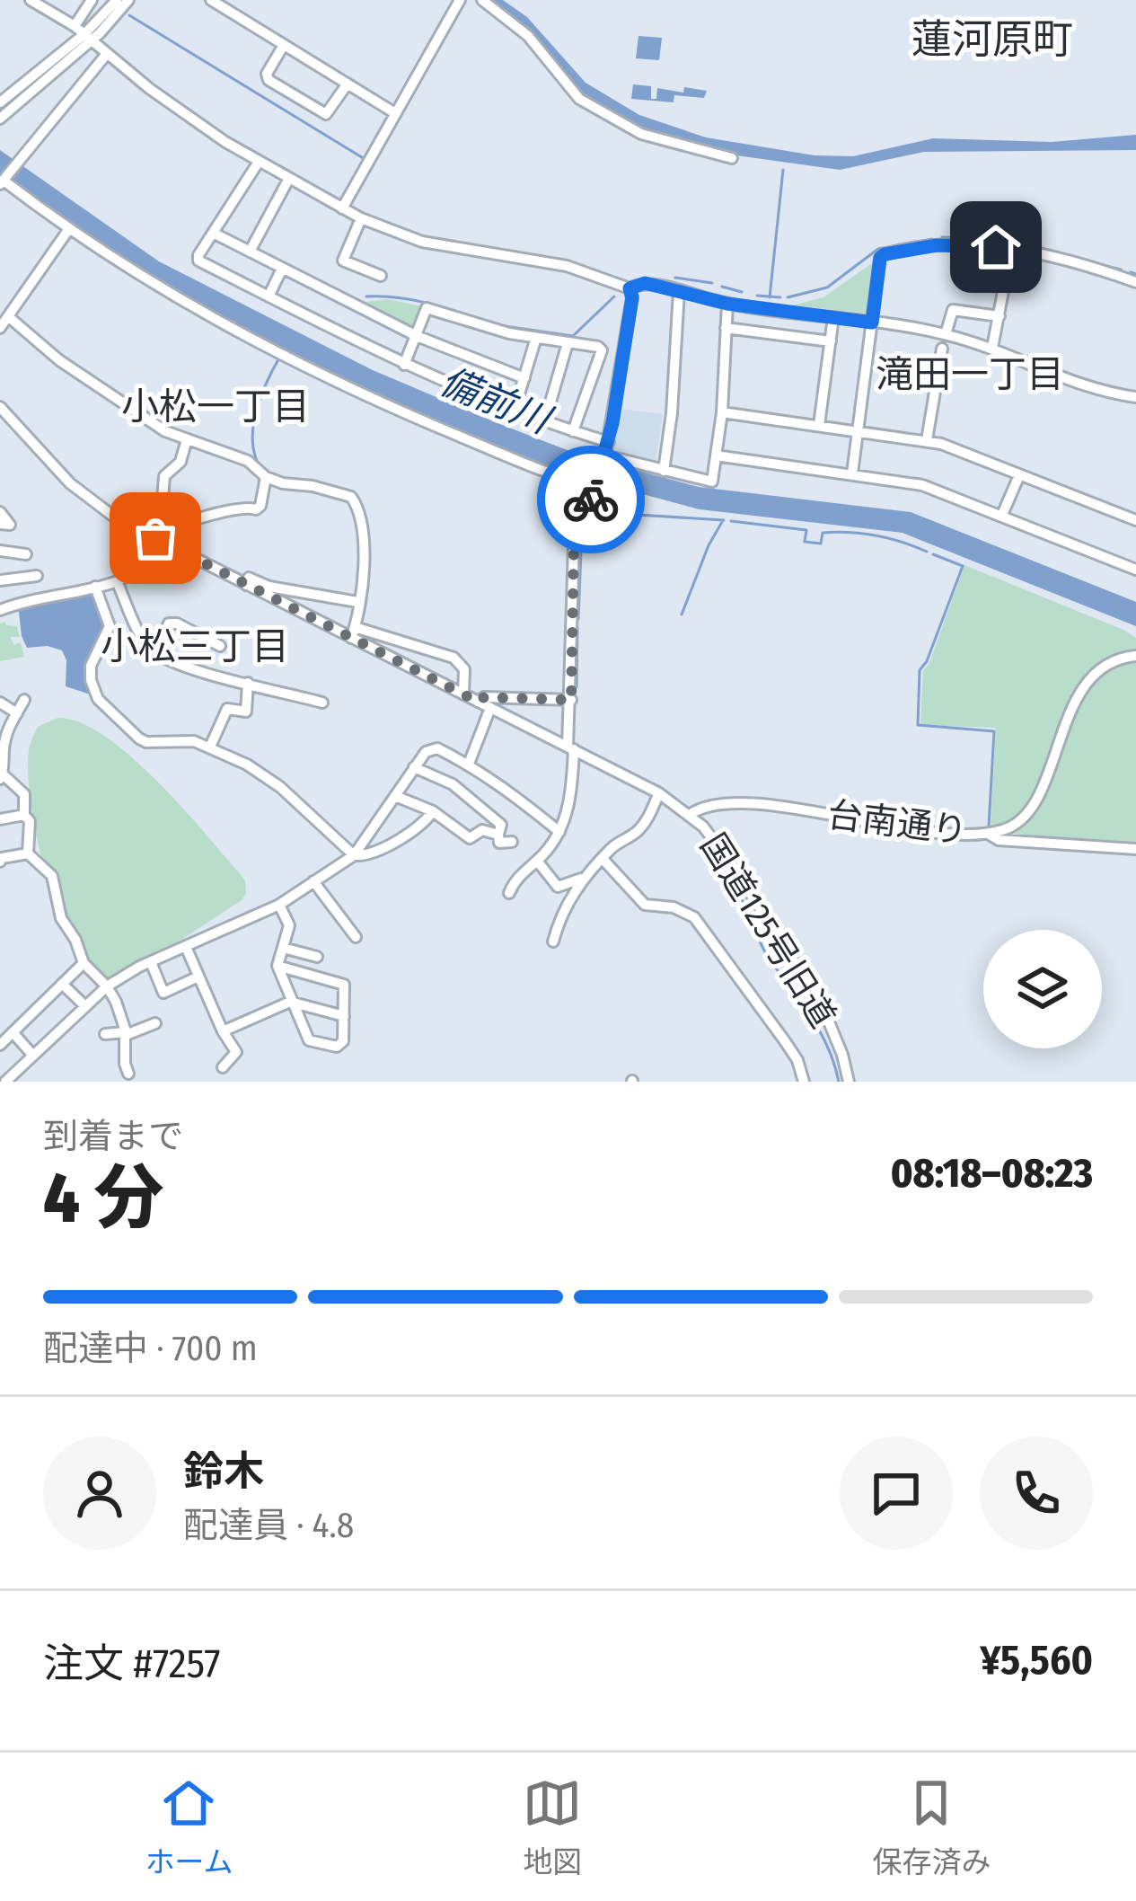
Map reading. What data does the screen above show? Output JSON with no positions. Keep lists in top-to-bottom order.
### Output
{
  "streets": {
    "street": ["台南通り", "国道125号旧道"]
  },
  "crossings": [
    ["台南通り", "国道125号旧道"]
  ],
  "districts": [
    "蓮河原町",
    "滝田一丁目",
    "小松一丁目",
    "小松三丁目"
  ],
  "water": ["備前川"],
  "page": {
    "heading": ["4 分", "到着まで", "08:18–08:23"],
    "panel": [
      "鈴木",
      "配達員 · 4.8",
      "注文 #7257",
      "¥5,560"
    ],
    "bar": "配達中 · 700 m",
    "tabs": ["ホーム", "地図", "保存済み"]
  }
}
